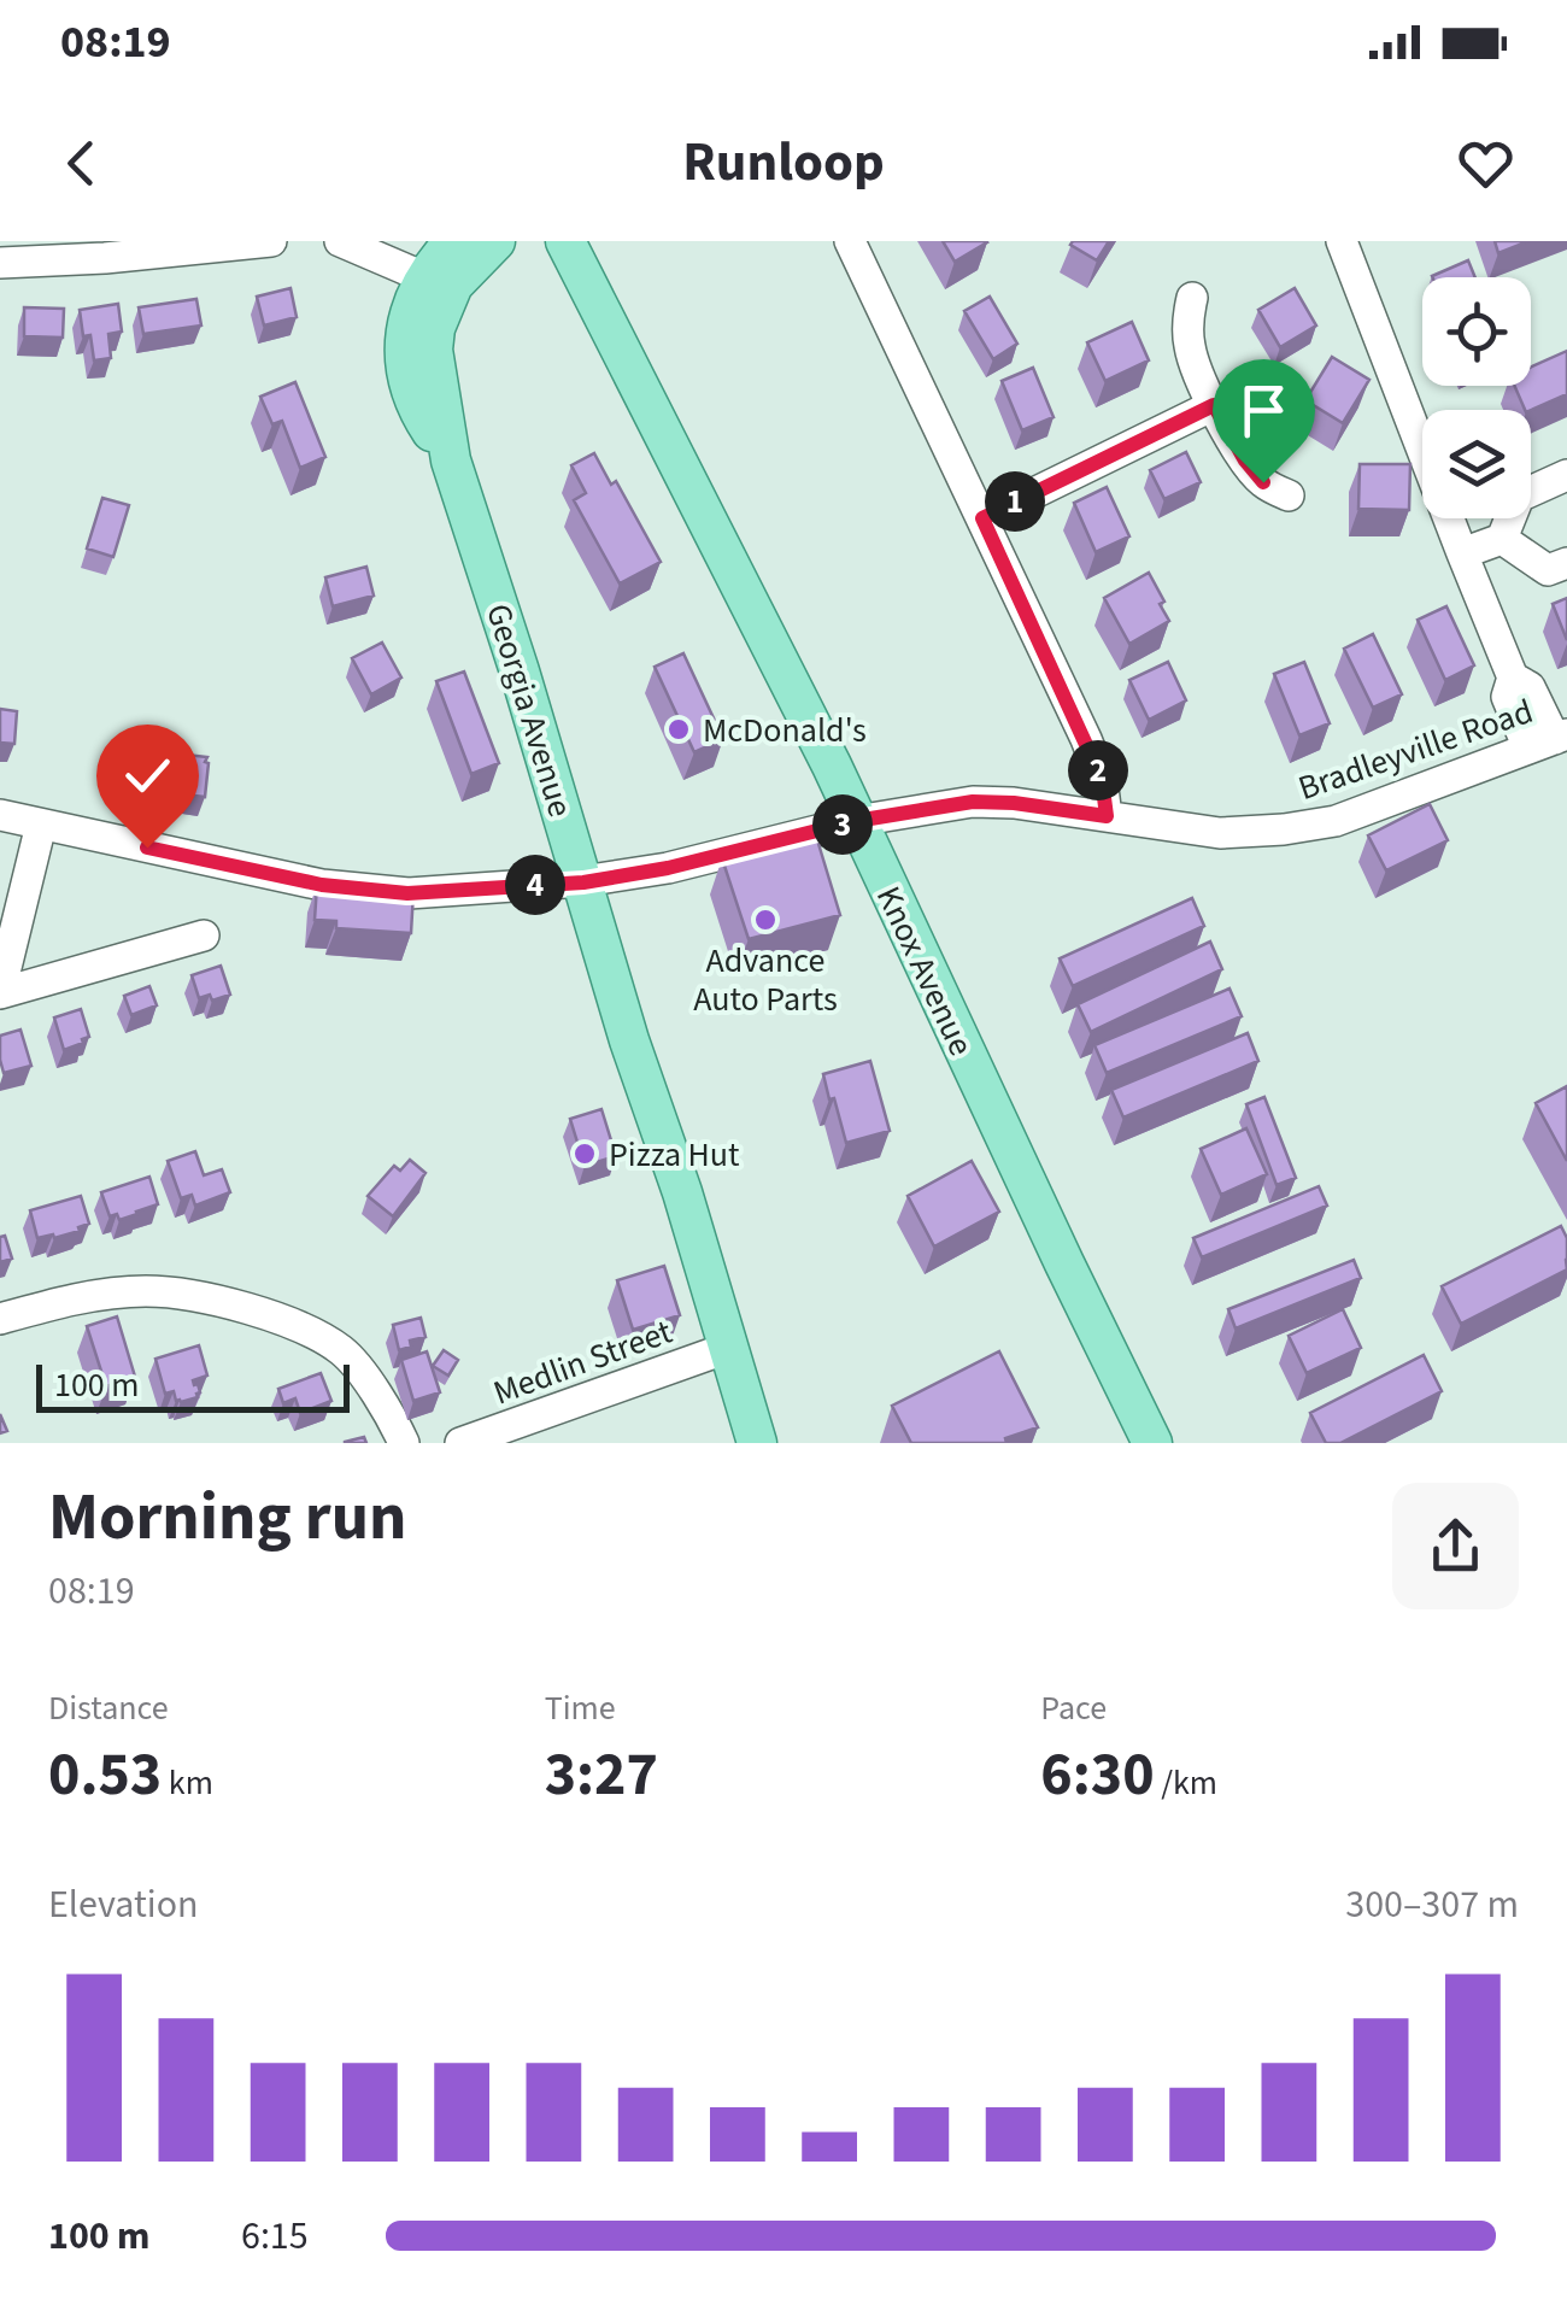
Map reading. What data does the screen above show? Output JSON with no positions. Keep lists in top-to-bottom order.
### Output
{
  "streets": {
    "main road": ["Georgia Avenue", "Knox Avenue"],
    "street": ["Bradleyville Road", "Medlin Street"]
  },
  "crossings": [
    ["Georgia Avenue", "Bradleyville Road"],
    ["Georgia Avenue", "Medlin Street"],
    ["Bradleyville Road", "Knox Avenue"]
  ],
  "places": ["McDonald's", "Advance Auto Parts", "Pizza Hut"],
  "scale_bar": "100 m",
  "page": {
    "status": "08:19",
    "header": "Runloop",
    "pins": [
      "1",
      "2",
      "3",
      "4"
    ],
    "scale": "100 m",
    "heading": ["Morning run", "08:19"],
    "stats": [
      ["Distance", "0.53 km"],
      ["Time", "3:27"],
      ["Pace", "6:30 /km"]
    ],
    "chart": ["Elevation", "300–307 m"],
    "list": [
      {
        "name": "100 m",
        "note": "6:15"
      }
    ]
  }
}
